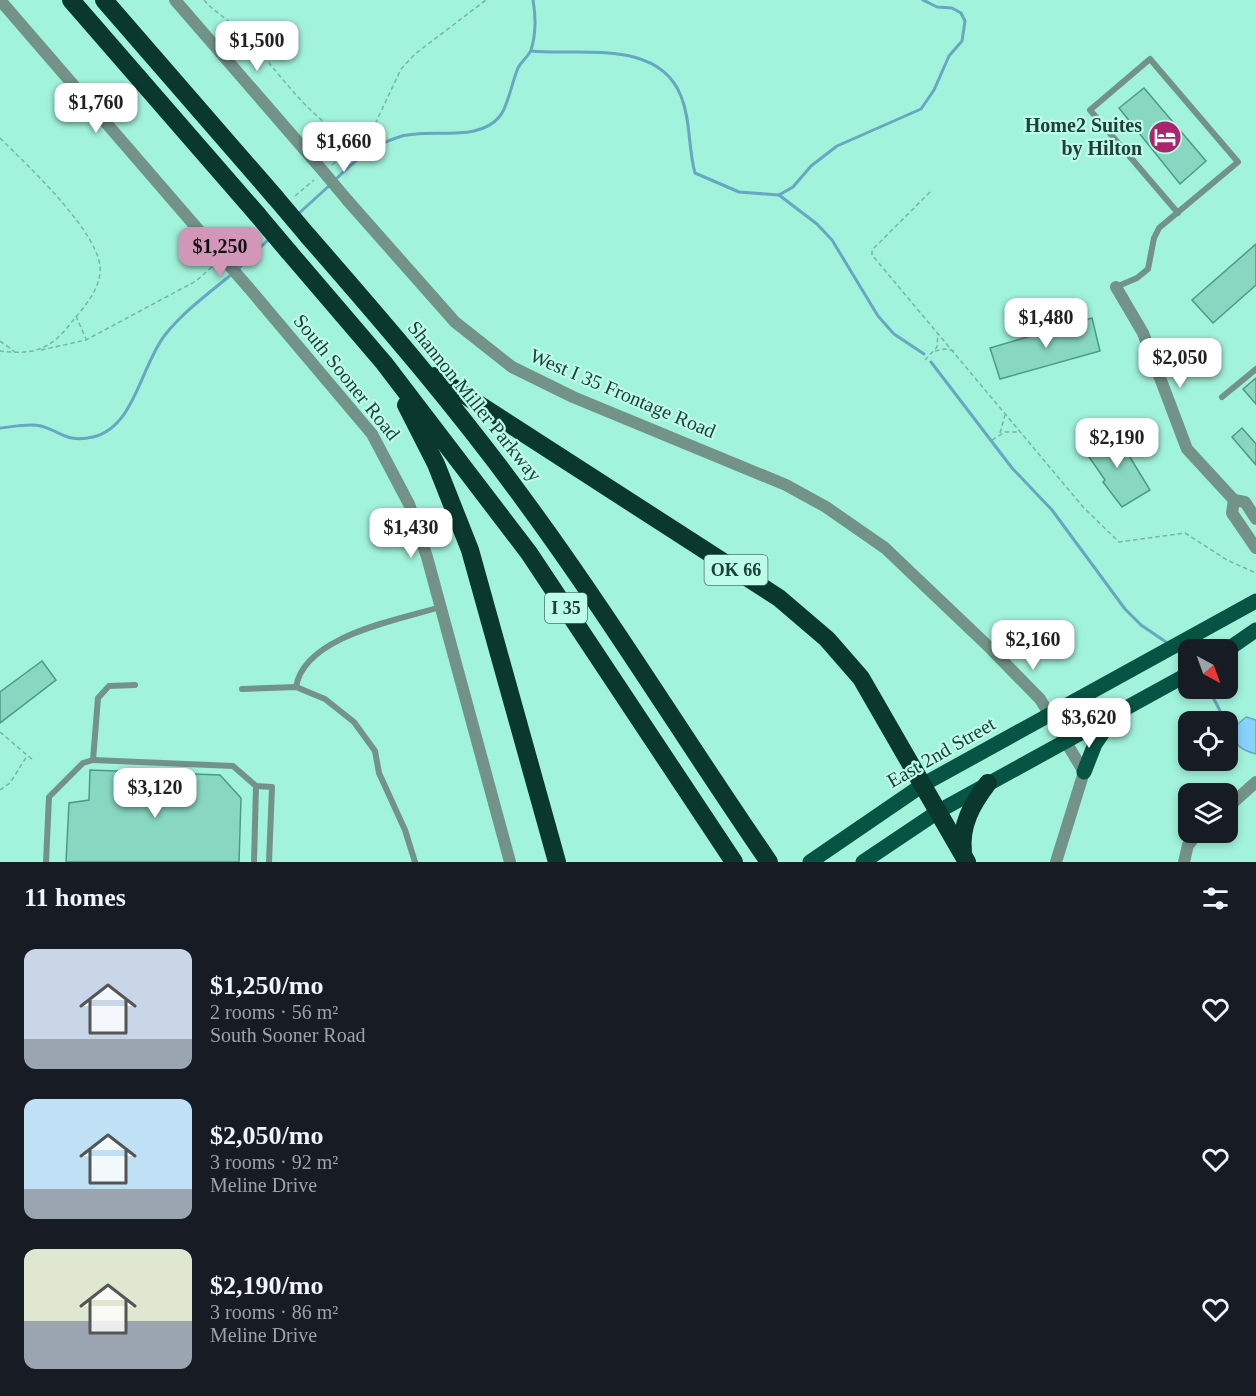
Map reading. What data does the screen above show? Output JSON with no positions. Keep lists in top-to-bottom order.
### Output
{
  "streets": {
    "highway": ["Shannon Miller Parkway", "OK 66", "I 35"],
    "main road": ["East 2nd Street"],
    "street": ["South Sooner Road", "West I 35 Frontage Road"]
  },
  "crossings": [
    ["West I 35 Frontage Road", "East 2nd Street"],
    ["Shannon Miller Parkway", "OK 66"],
    ["OK 66", "East 2nd Street"]
  ],
  "places": {
    "hotel": ["Home2 Suites by Hilton"]
  },
  "north": "bottom right",
  "page": {
    "price": [
      "$1,500",
      "$1,760",
      "$1,660",
      "$1,250",
      "$1,480",
      "$2,050",
      "$2,190",
      "$1,430",
      "$2,160",
      "$3,620",
      "$3,120"
    ],
    "heading": "11 homes",
    "list": [
      {
        "name": "$1,250/mo",
        "note": "2 rooms · 56 m² · South Sooner Road"
      },
      {
        "name": "$2,050/mo",
        "note": "3 rooms · 92 m² · Meline Drive"
      },
      {
        "name": "$2,190/mo",
        "note": "3 rooms · 86 m² · Meline Drive"
      }
    ]
  }
}
